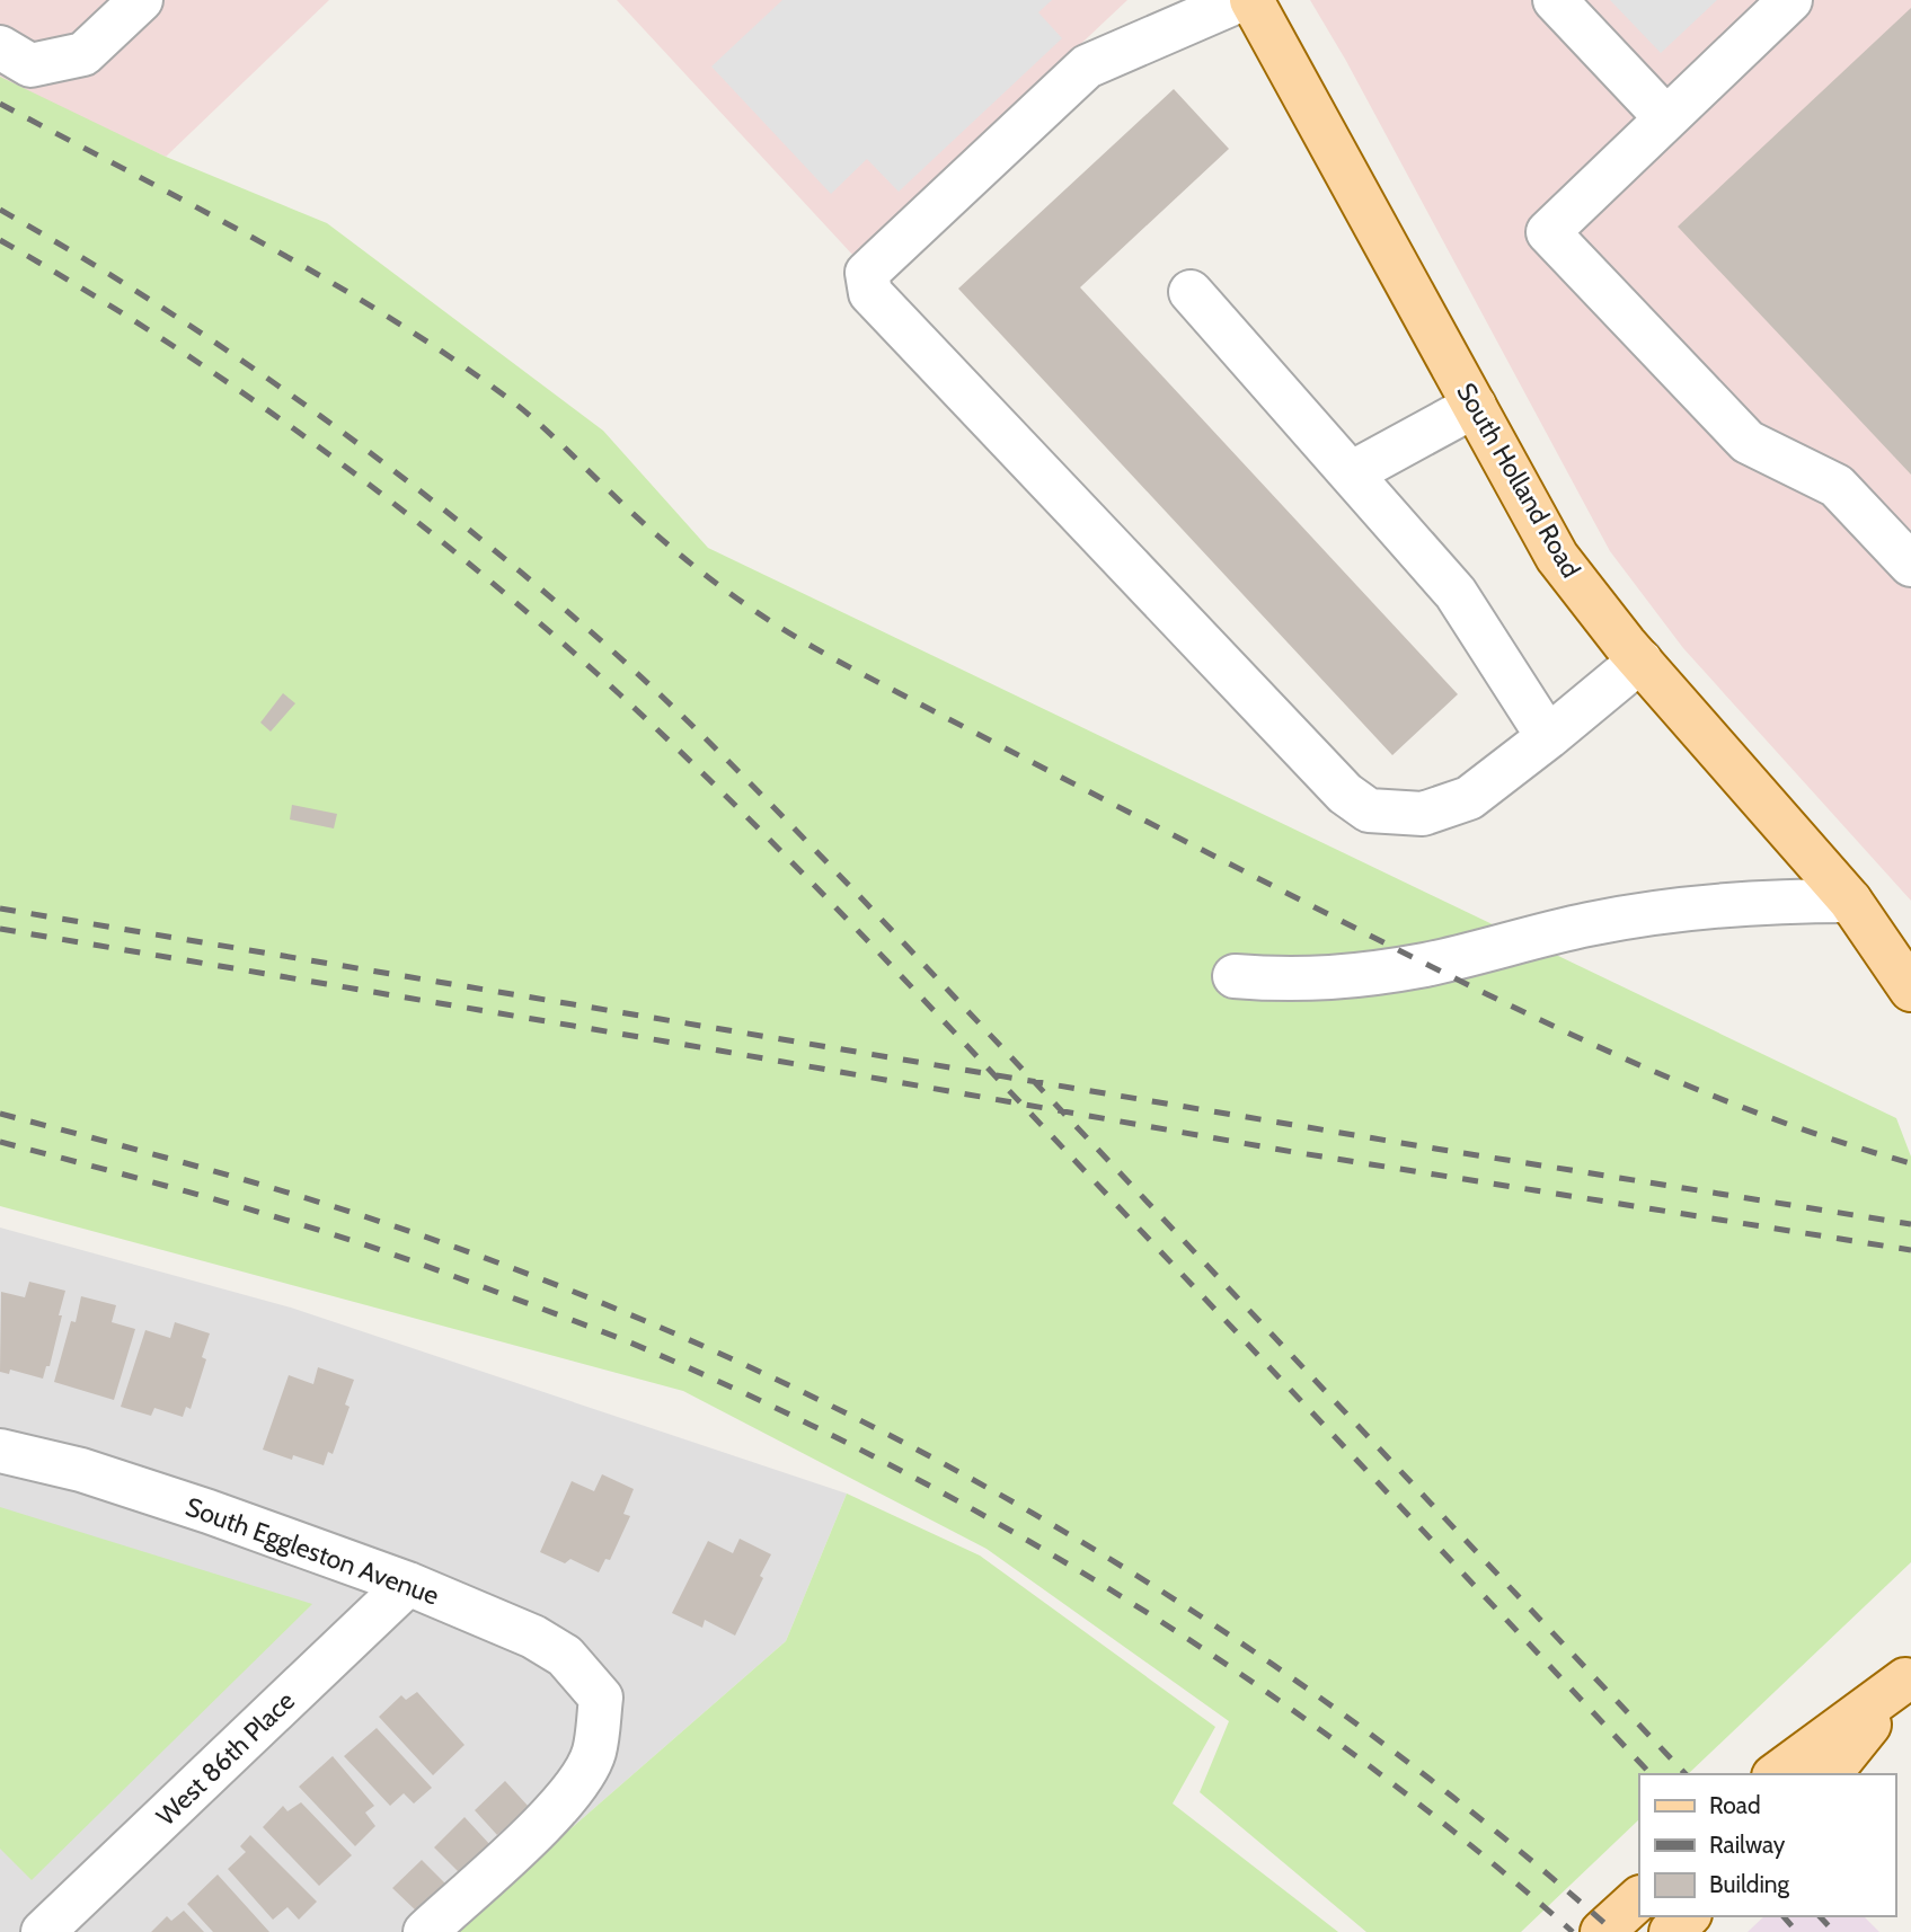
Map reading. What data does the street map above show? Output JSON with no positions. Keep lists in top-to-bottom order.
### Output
{
  "streets": {
    "main road": ["South Holland Road"],
    "street": ["South Eggleston Avenue", "West 86th Place"]
  },
  "crossings": [
    ["South Eggleston Avenue", "West 86th Place"]
  ],
  "legend": ["Road", "Railway", "Building"]
}
